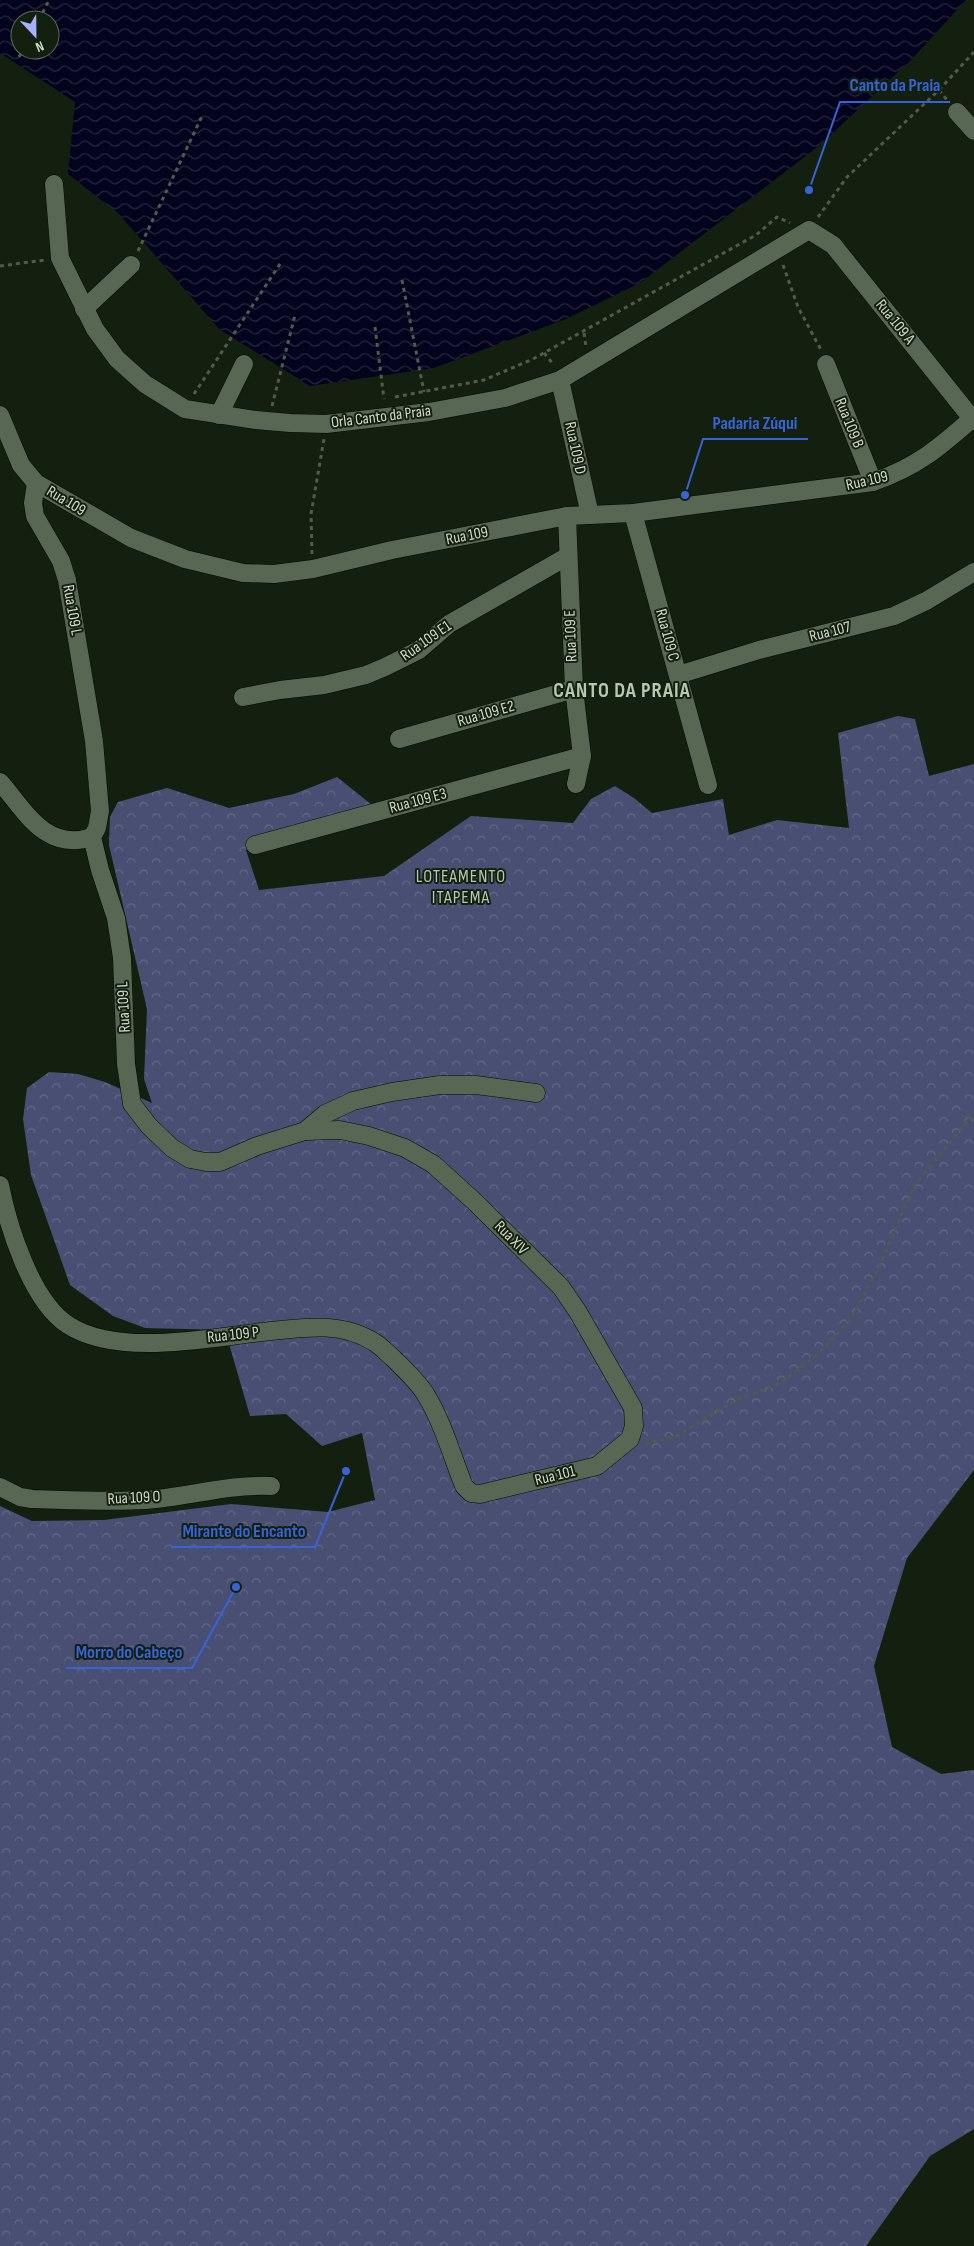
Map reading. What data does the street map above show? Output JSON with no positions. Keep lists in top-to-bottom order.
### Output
{
  "streets": {
    "street": [
      "Rua 109 A",
      "Orla Canto da Praia",
      "Rua 109 B",
      "Rua 109 D",
      "Rua 109",
      "Rua 109 L",
      "Rua 107",
      "Rua 109 C",
      "Rua 109 E",
      "Rua 109 E1",
      "Rua 109 E2",
      "Rua 109 E3",
      "Rua XIV",
      "Rua 109 P",
      "Rua 101",
      "Rua 109 O"
    ]
  },
  "crossings": [
    ["Rua 109 A", "Orla Canto da Praia"],
    ["Rua 109 A", "Rua 109"],
    ["Orla Canto da Praia", "Rua 109 D"],
    ["Rua 109 B", "Rua 109"],
    ["Rua 109 D", "Rua 109"],
    ["Rua 109", "Rua 109 L"],
    ["Rua 109", "Rua 109 C"],
    ["Rua 109", "Rua 109 E"],
    ["Rua 109 L", "Rua XIV"],
    ["Rua 107", "Rua 109 C"],
    ["Rua 109 E", "Rua 109 E1"],
    ["Rua 109 E", "Rua 109 E2"],
    ["Rua 109 E", "Rua 109 E3"],
    ["Rua XIV", "Rua 101"],
    ["Rua 109 P", "Rua 101"]
  ],
  "districts": ["CANTO DA PRAIA", "LOTEAMENTO ITAPEMA"],
  "places": [
    "Canto da Praia",
    "Padaria Zúqui",
    "Mirante do Encanto",
    "Morro do Cabeço"
  ],
  "north": "bottom"
}
